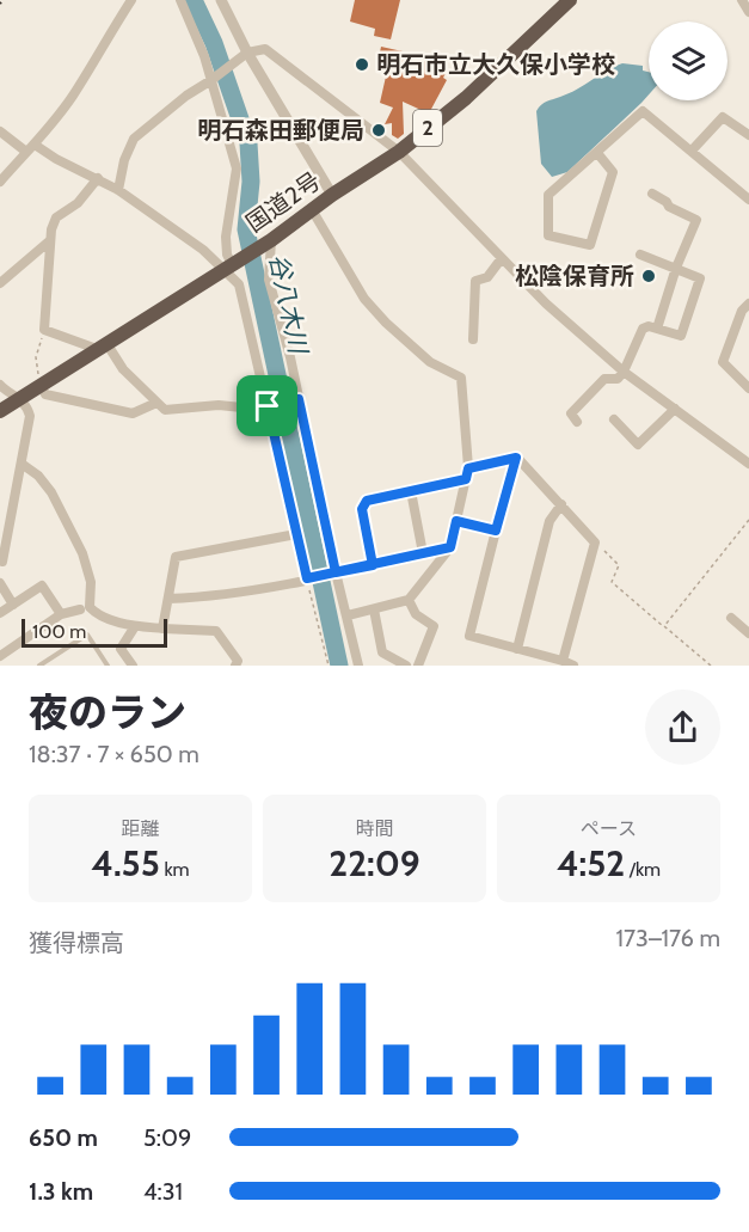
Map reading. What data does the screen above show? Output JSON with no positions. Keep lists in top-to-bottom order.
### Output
{
  "streets": {
    "highway": ["2", "国道2号"]
  },
  "water": ["谷八木川"],
  "places": ["明石市立大久保小学校", "明石森田郵便局", "松陰保育所"],
  "scale_bar": "100 m",
  "page": {
    "scale": "100 m",
    "heading": ["夜のラン", "18:37 · 7 × 650 m"],
    "stats": [
      ["距離", "4.55 km"],
      ["時間", "22:09"],
      ["ペース", "4:52 /km"]
    ],
    "chart": ["獲得標高", "173–176 m"],
    "list": [
      {
        "name": "650 m",
        "note": "5:09"
      },
      {
        "name": "1.3 km",
        "note": "4:31"
      }
    ]
  }
}
